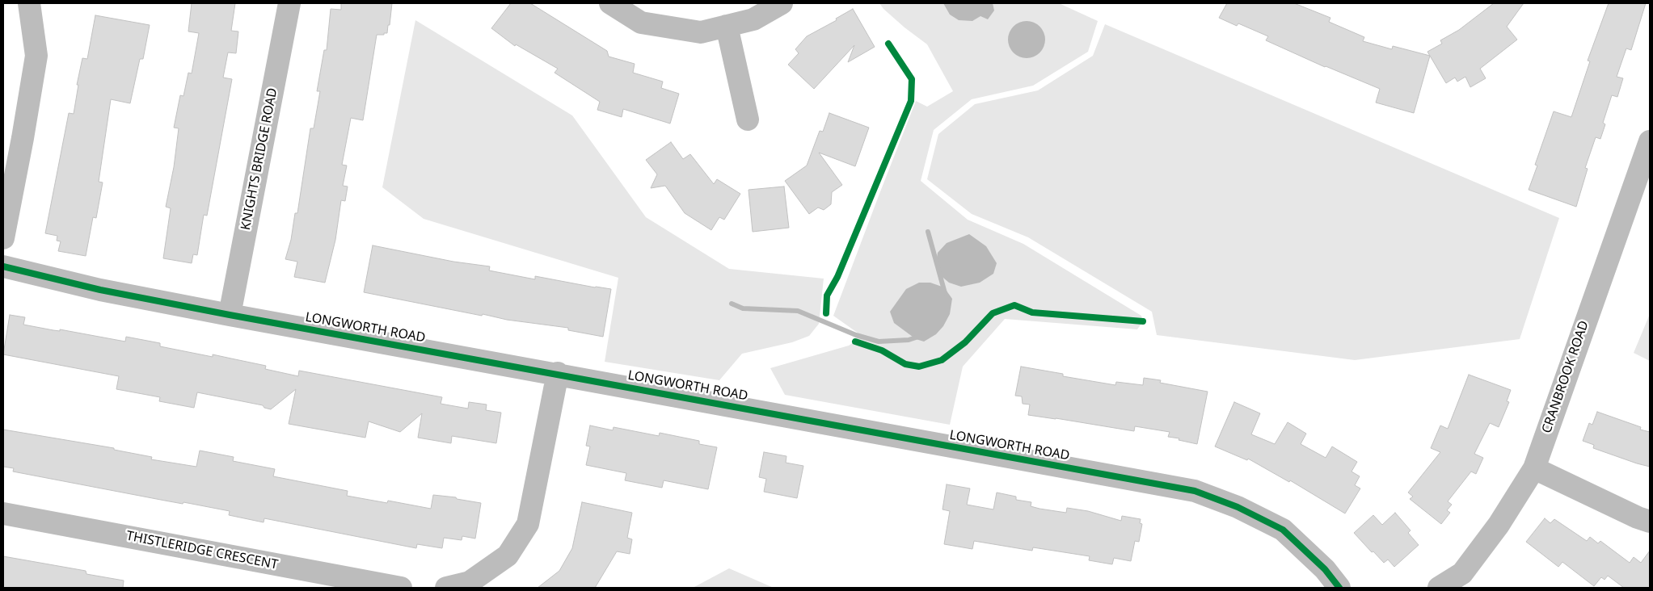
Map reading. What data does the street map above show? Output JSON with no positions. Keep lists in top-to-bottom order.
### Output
{
  "streets": {
    "street": [
      "KNIGHTS BRIDGE ROAD",
      "LONGWORTH ROAD",
      "CRANBROOK ROAD",
      "THISTLERIDGE CRESCENT"
    ]
  },
  "crossings": [
    ["KNIGHTS BRIDGE ROAD", "LONGWORTH ROAD"]
  ]
}
